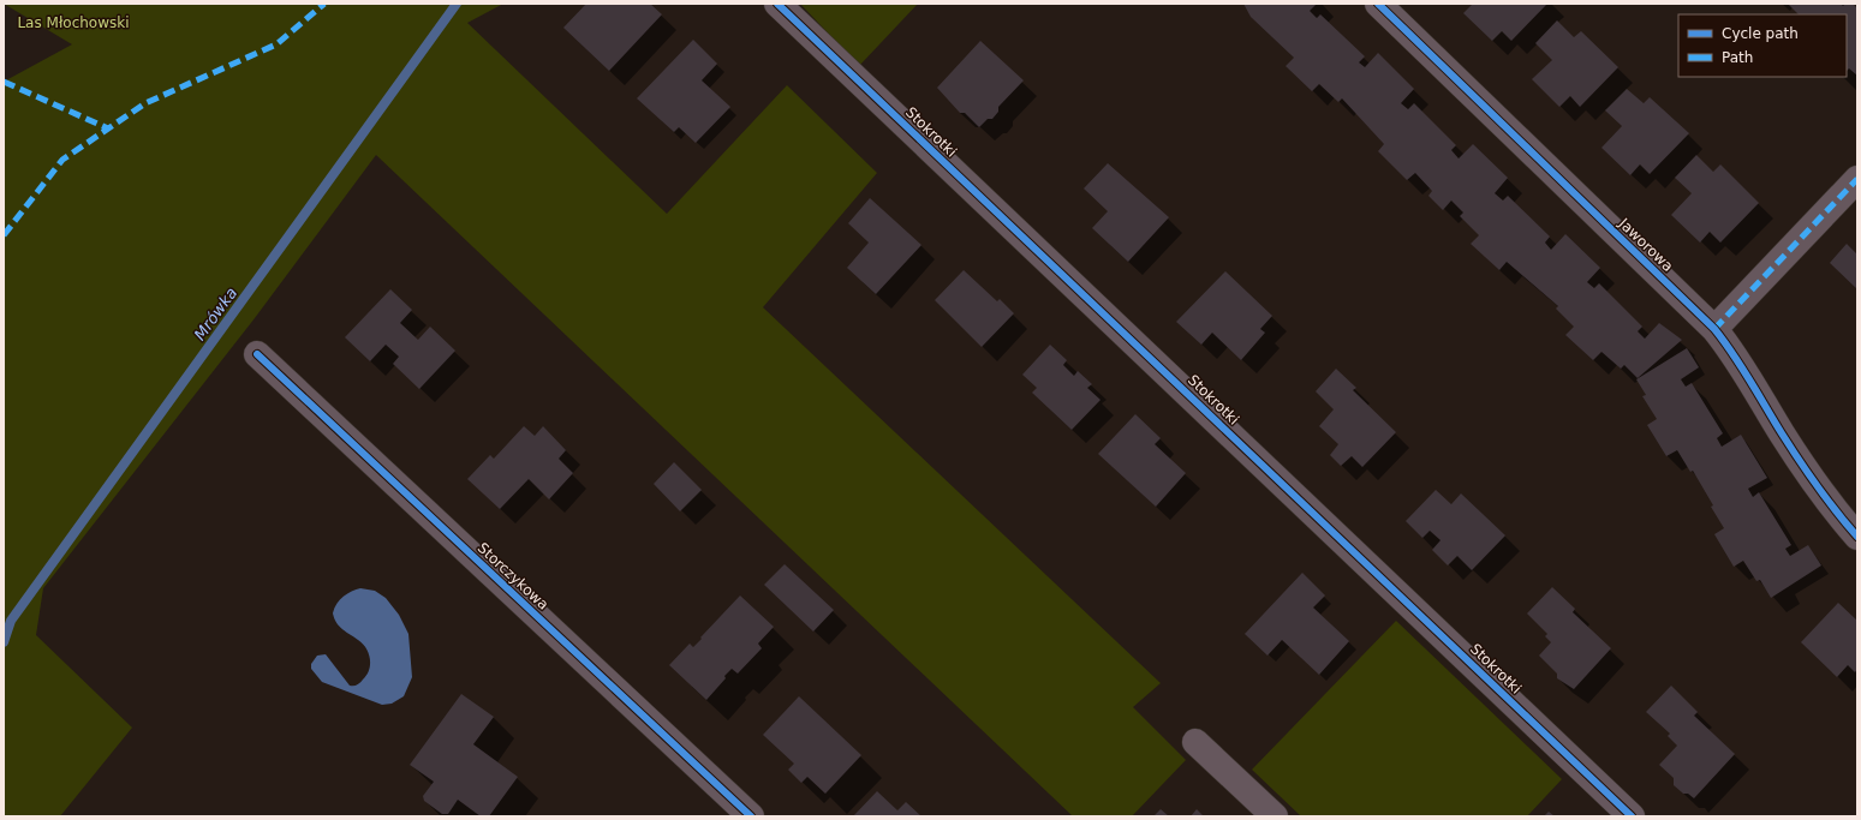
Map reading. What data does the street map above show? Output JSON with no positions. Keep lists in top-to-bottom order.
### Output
{
  "streets": {
    "street": ["Stokrotki", "Jaworowa", "Storczykowa"]
  },
  "water": ["Mrówka"],
  "parks": ["Las Młochowski"],
  "legend": ["Cycle path", "Path"]
}
